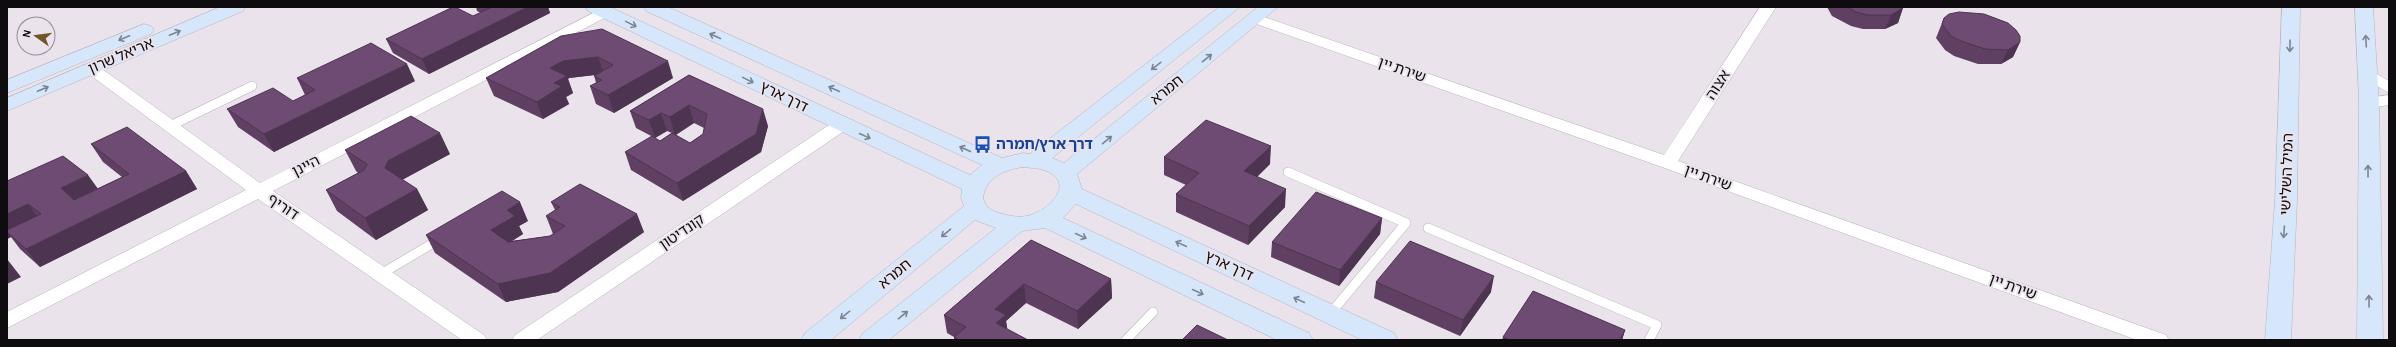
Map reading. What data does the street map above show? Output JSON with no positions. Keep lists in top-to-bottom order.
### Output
{
  "streets": {
    "main road": [
      "אריאל שרון",
      "חמרא",
      "דרך ארץ",
      "המיל השלישי"
    ],
    "street": [
      "שירת יין",
      "אצוה",
      "היינן",
      "דוריף",
      "קונדיטון"
    ]
  },
  "crossings": [
    ["אריאל שרון", "דוריף"],
    ["שירת יין", "אצוה"],
    ["שירת יין", "חמרא"],
    ["חמרא", "דרך ארץ"],
    ["דרך ארץ", "היינן"],
    ["דרך ארץ", "קונדיטון"],
    ["היינן", "דוריף"]
  ],
  "places": {
    "bus stop": ["דרך ארץ/חמרה"]
  },
  "north": "left"
}
